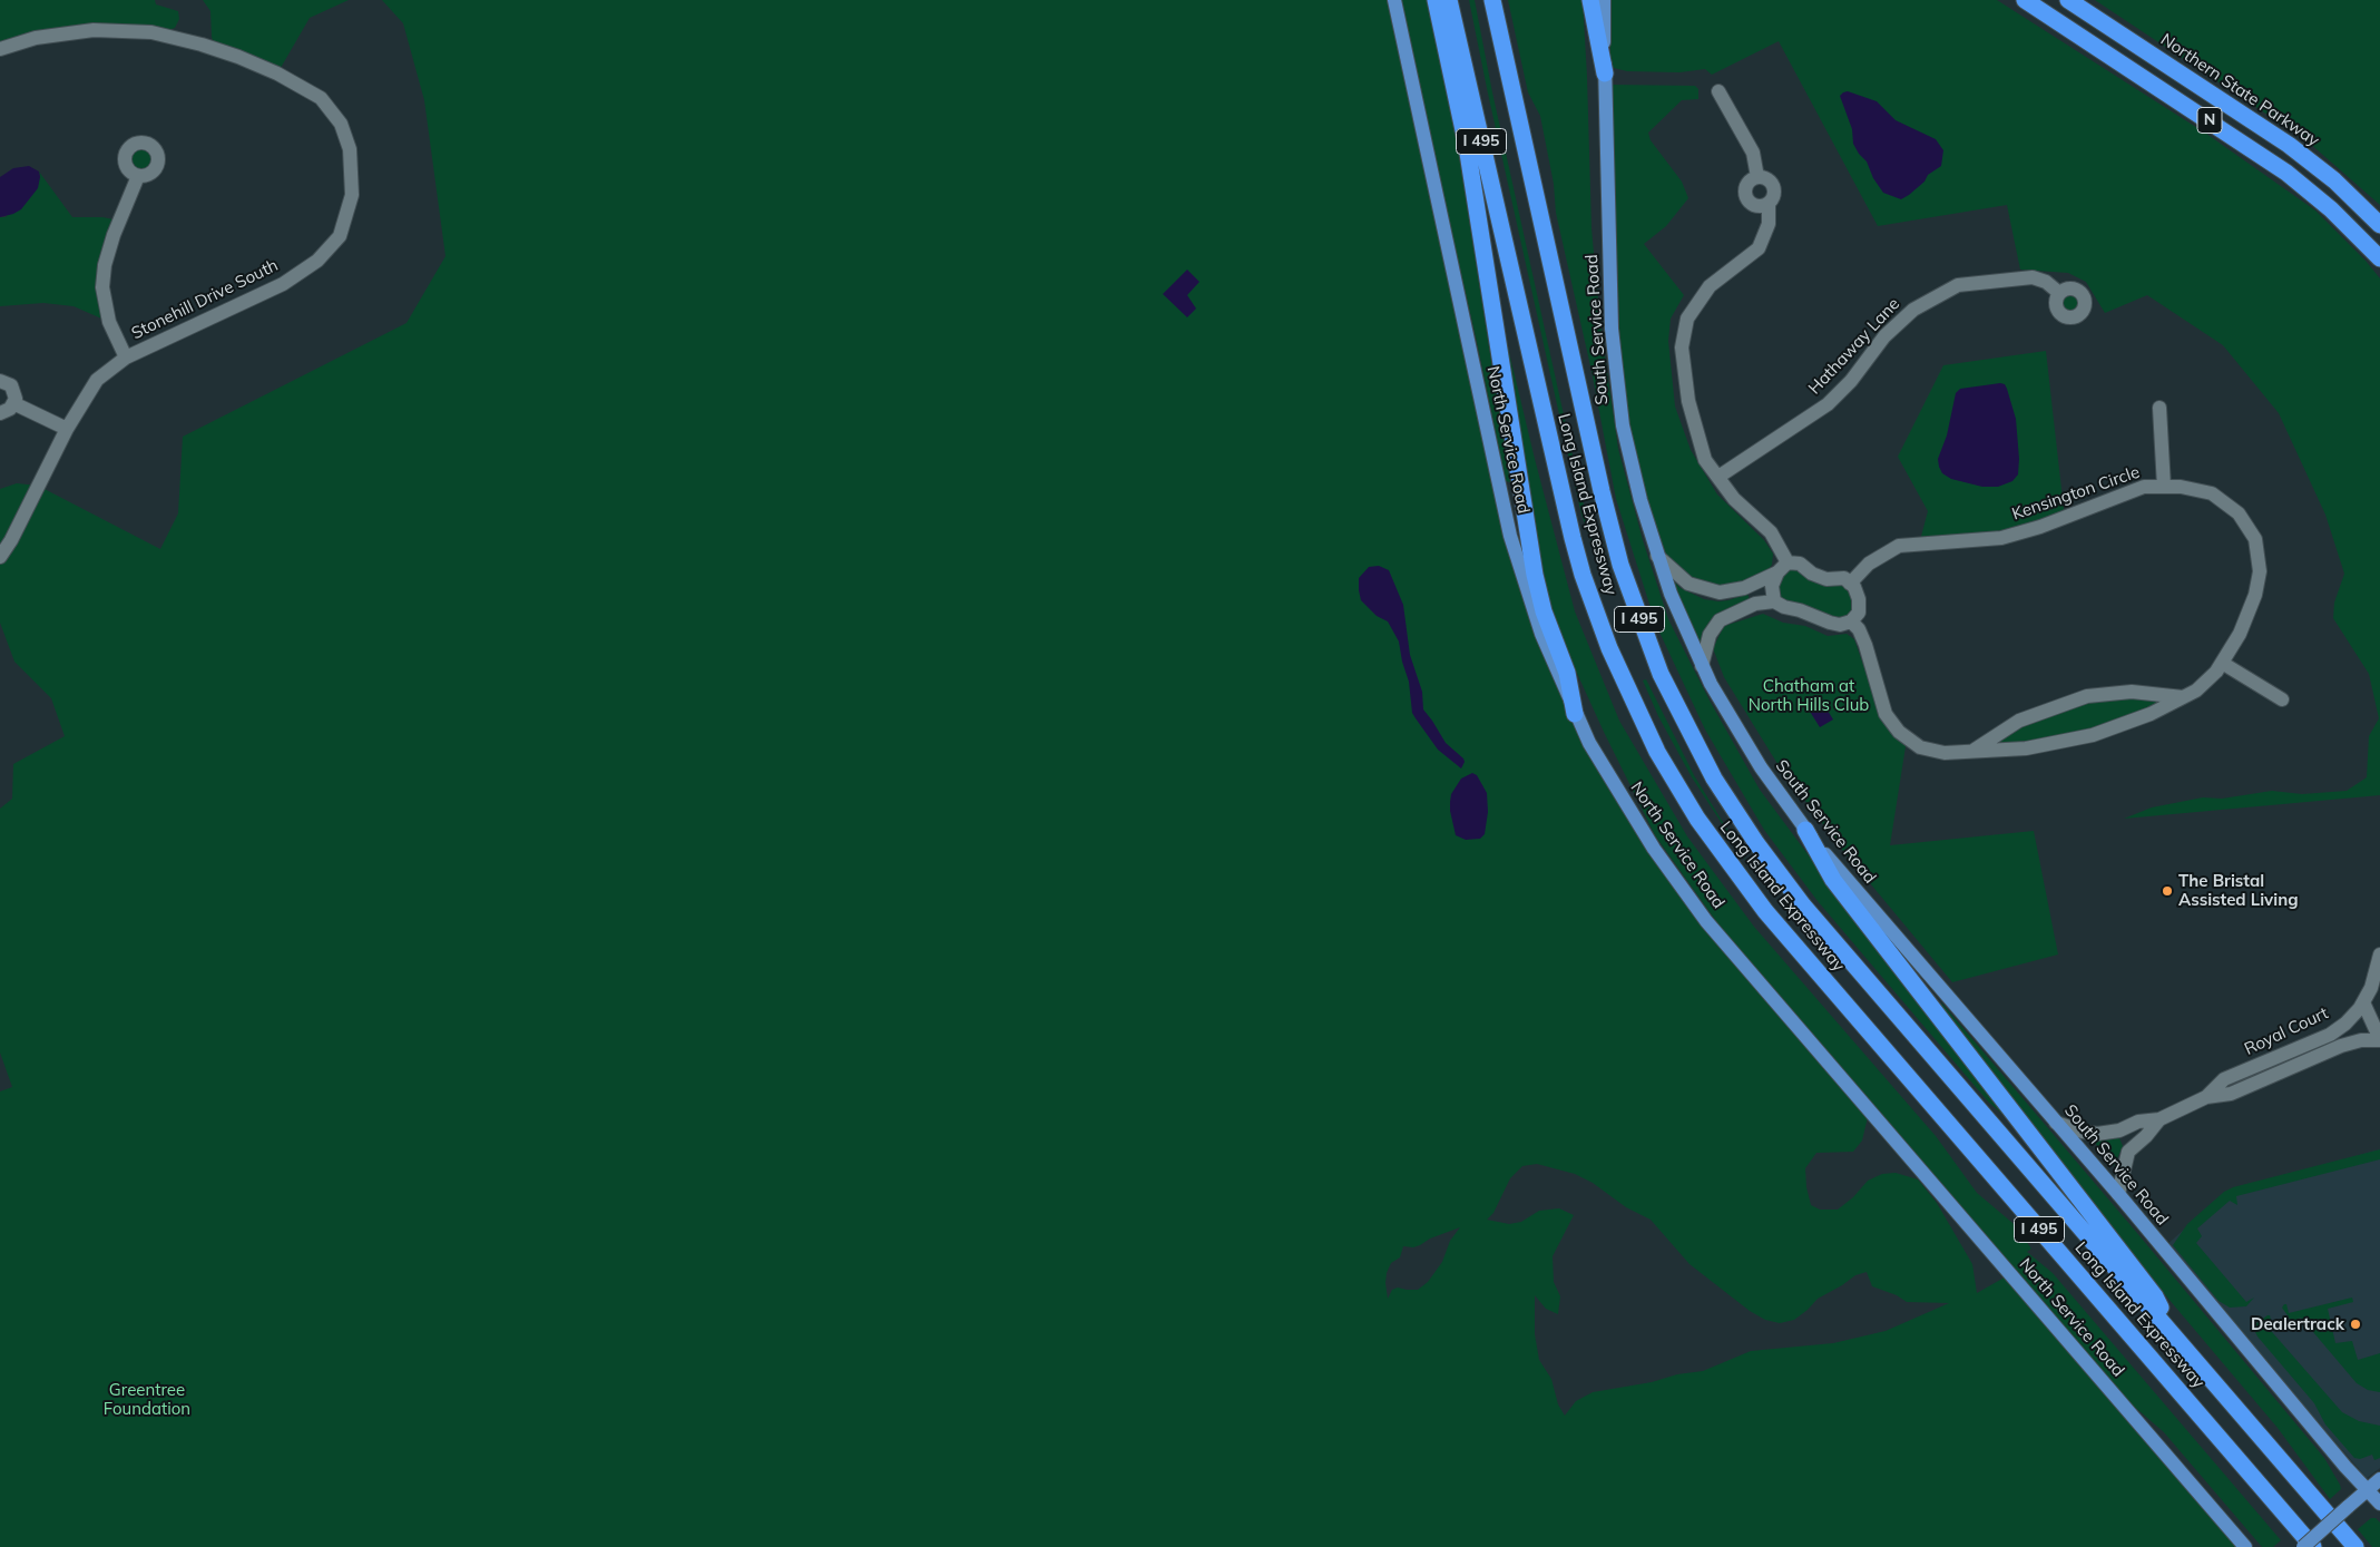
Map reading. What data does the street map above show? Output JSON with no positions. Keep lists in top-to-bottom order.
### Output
{
  "streets": {
    "highway": [
      "Northern State Parkway",
      "N",
      "I 495",
      "Long Island Expressway"
    ],
    "main road": ["South Service Road", "North Service Road"],
    "street": [
      "Stonehill Drive South",
      "Hathaway Lane",
      "Kensington Circle",
      "Royal Court"
    ]
  },
  "parks": ["Chatham at North Hills Club", "Greentree Foundation"],
  "places": ["The Bristal Assisted Living", "Dealertrack"]
}
